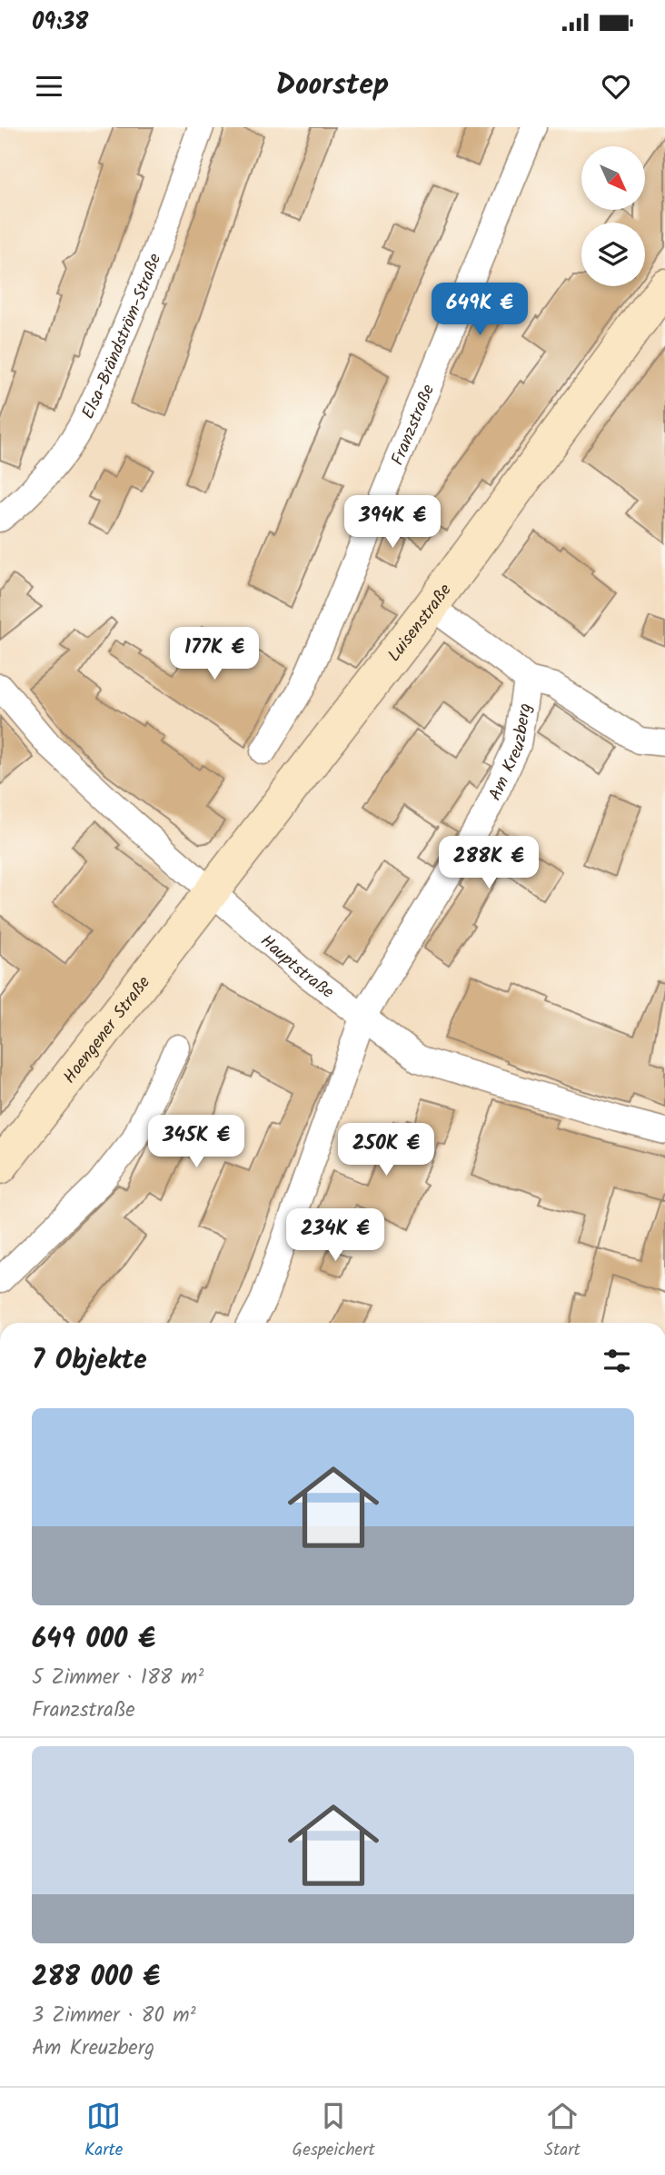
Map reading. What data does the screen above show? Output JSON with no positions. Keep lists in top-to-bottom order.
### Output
{
  "streets": {
    "main road": ["Luisenstraße", "Hoengener Straße"],
    "street": [
      "Elsa-Brändström-Straße",
      "Franzstraße",
      "Am Kreuzberg",
      "Hauptstraße"
    ]
  },
  "crossings": [
    ["Luisenstraße", "Am Kreuzberg"],
    ["Luisenstraße", "Hauptstraße"],
    ["Luisenstraße", "Hoengener Straße"],
    ["Am Kreuzberg", "Hauptstraße"],
    ["Hauptstraße", "Hoengener Straße"]
  ],
  "north": "bottom right",
  "page": {
    "status": "09:38",
    "header": "Doorstep",
    "price": [
      "649K €",
      "394K €",
      "177K €",
      "288K €",
      "345K €",
      "250K €",
      "234K €"
    ],
    "heading": "7 Objekte",
    "list": [
      {
        "name": "649 000 €",
        "note": "5 Zimmer · 188 m² · Franzstraße"
      },
      {
        "name": "288 000 €",
        "note": "3 Zimmer · 80 m² · Am Kreuzberg"
      }
    ],
    "tabs": ["Karte", "Gespeichert", "Start"]
  }
}
